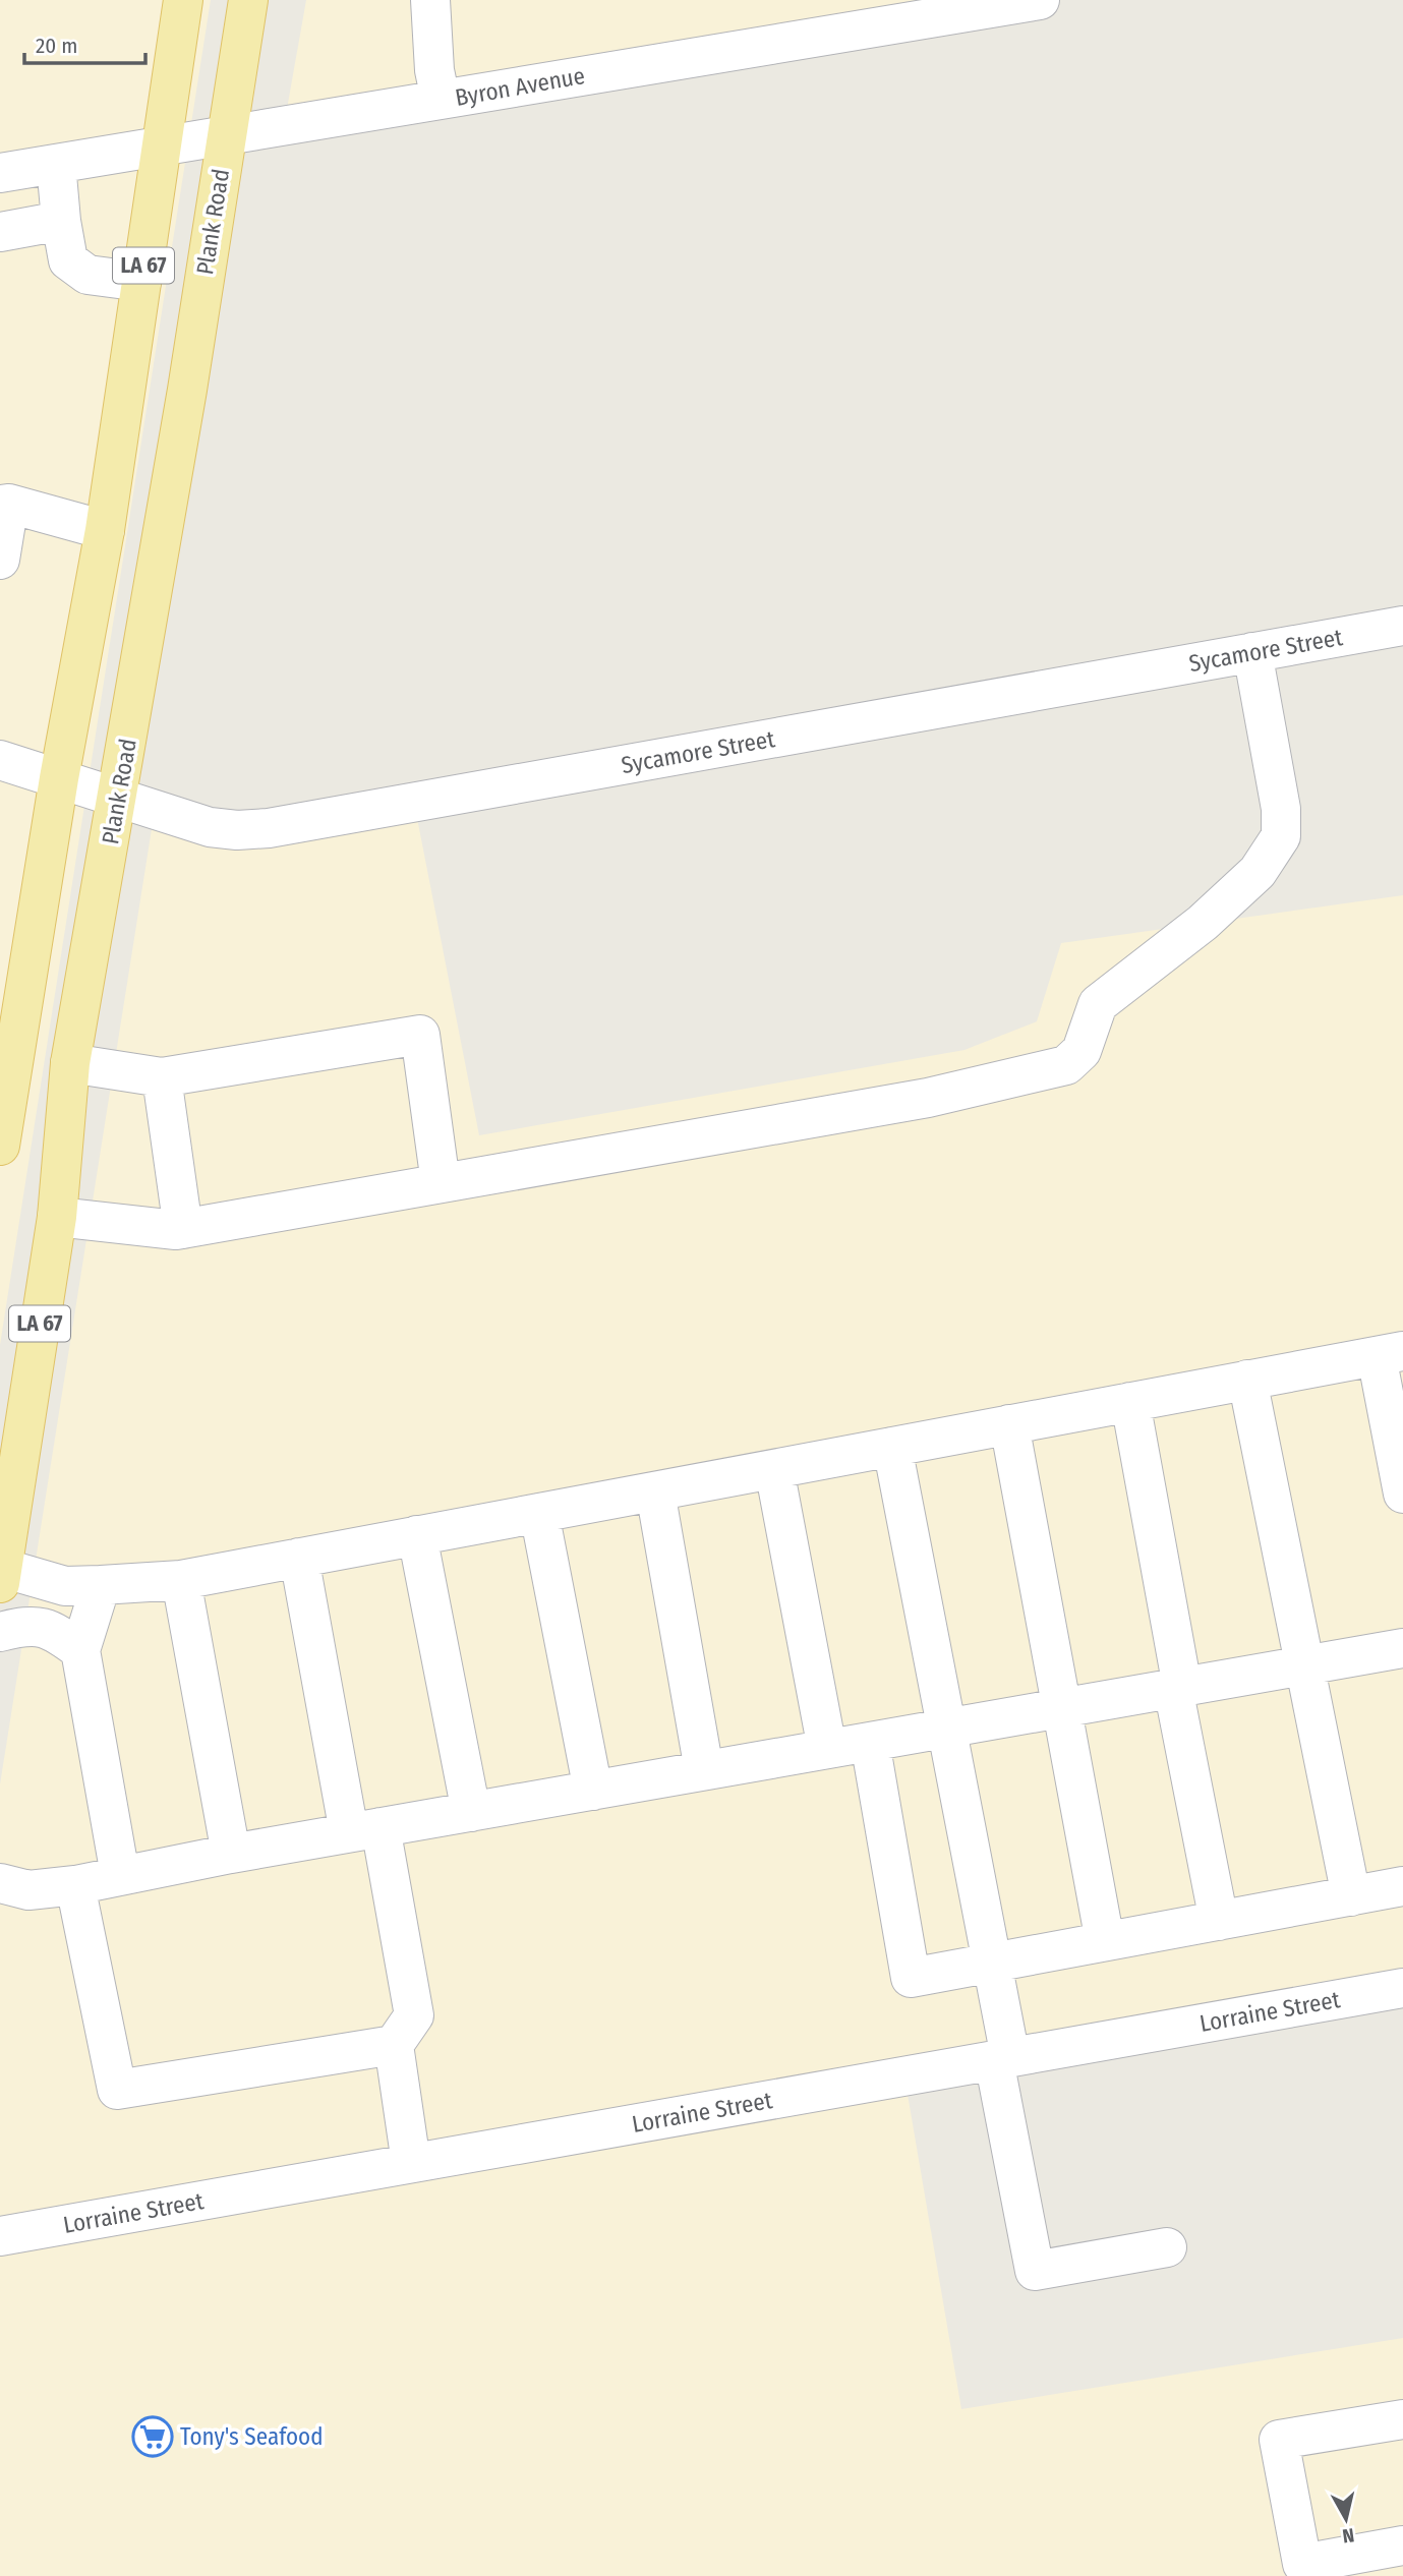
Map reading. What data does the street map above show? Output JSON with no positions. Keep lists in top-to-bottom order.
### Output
{
  "streets": {
    "main road": ["Plank Road", "LA 67"],
    "street": ["Byron Avenue", "Sycamore Street", "Lorraine Street"]
  },
  "crossings": [
    ["Byron Avenue", "Plank Road"],
    ["Byron Avenue", "LA 67"],
    ["Plank Road", "Sycamore Street"],
    ["LA 67", "Sycamore Street"]
  ],
  "places": {
    "supermarket": ["Tony's Seafood"]
  },
  "scale_bar": "20 m",
  "north": "bottom"
}
